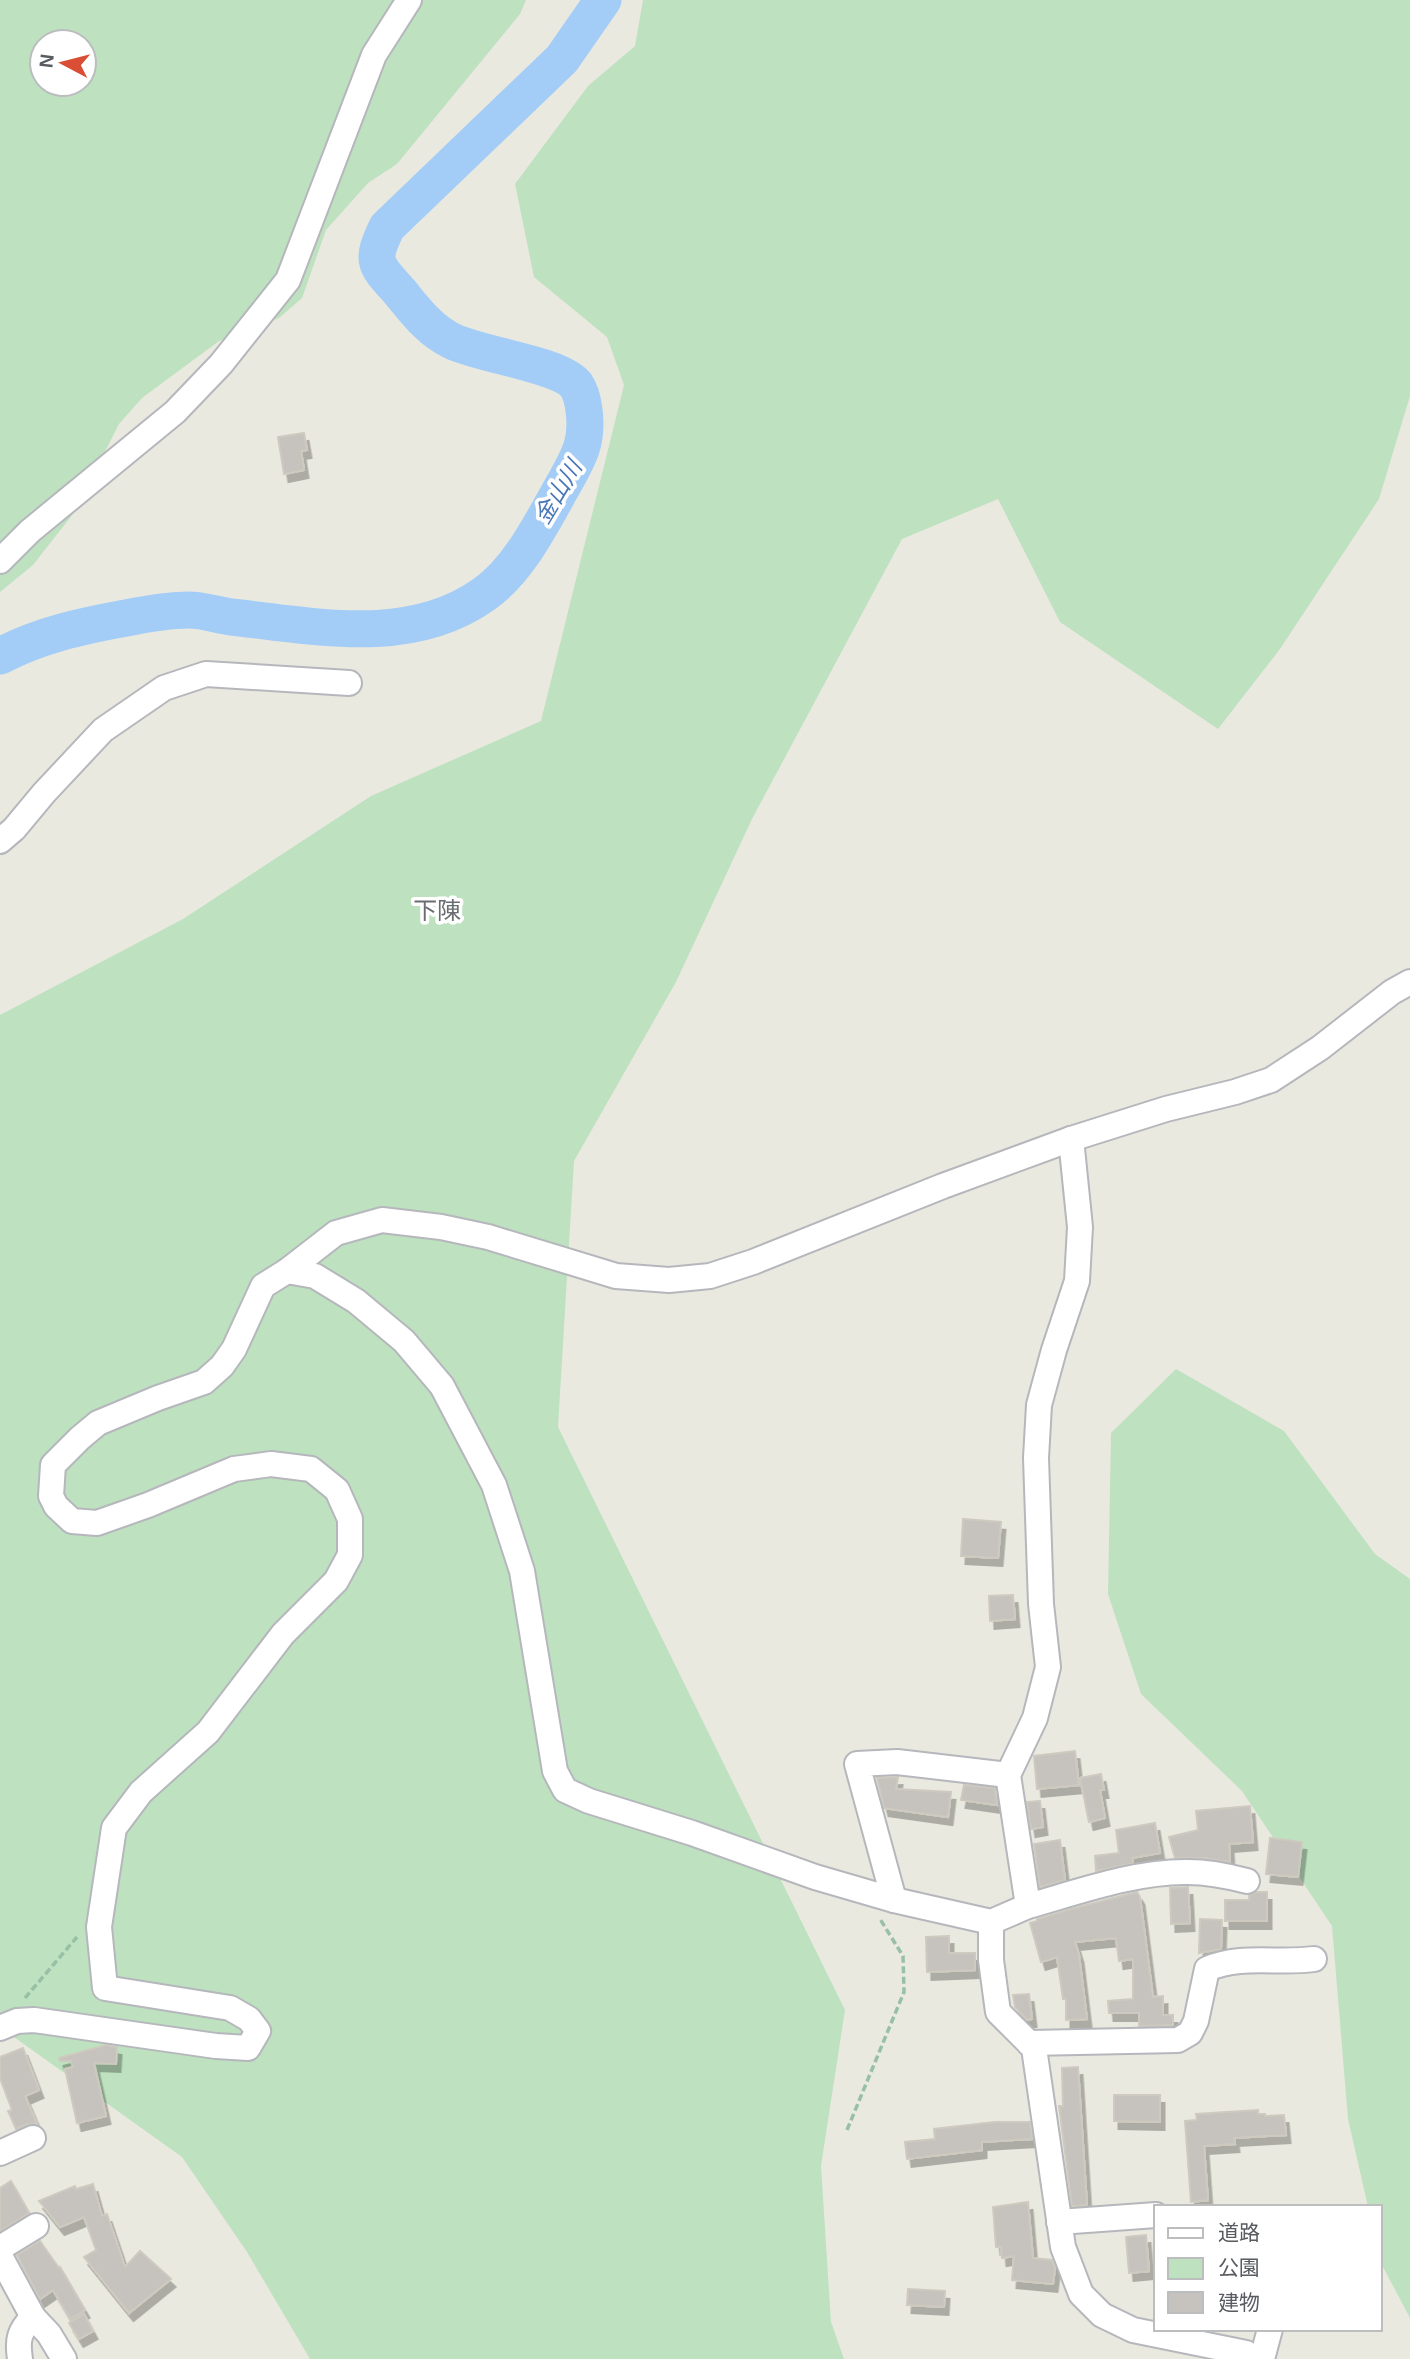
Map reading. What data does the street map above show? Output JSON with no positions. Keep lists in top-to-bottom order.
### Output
{
  "districts": ["下陳"],
  "water": ["金山川"],
  "legend": ["道路", "公園", "建物"],
  "north": "left"
}
